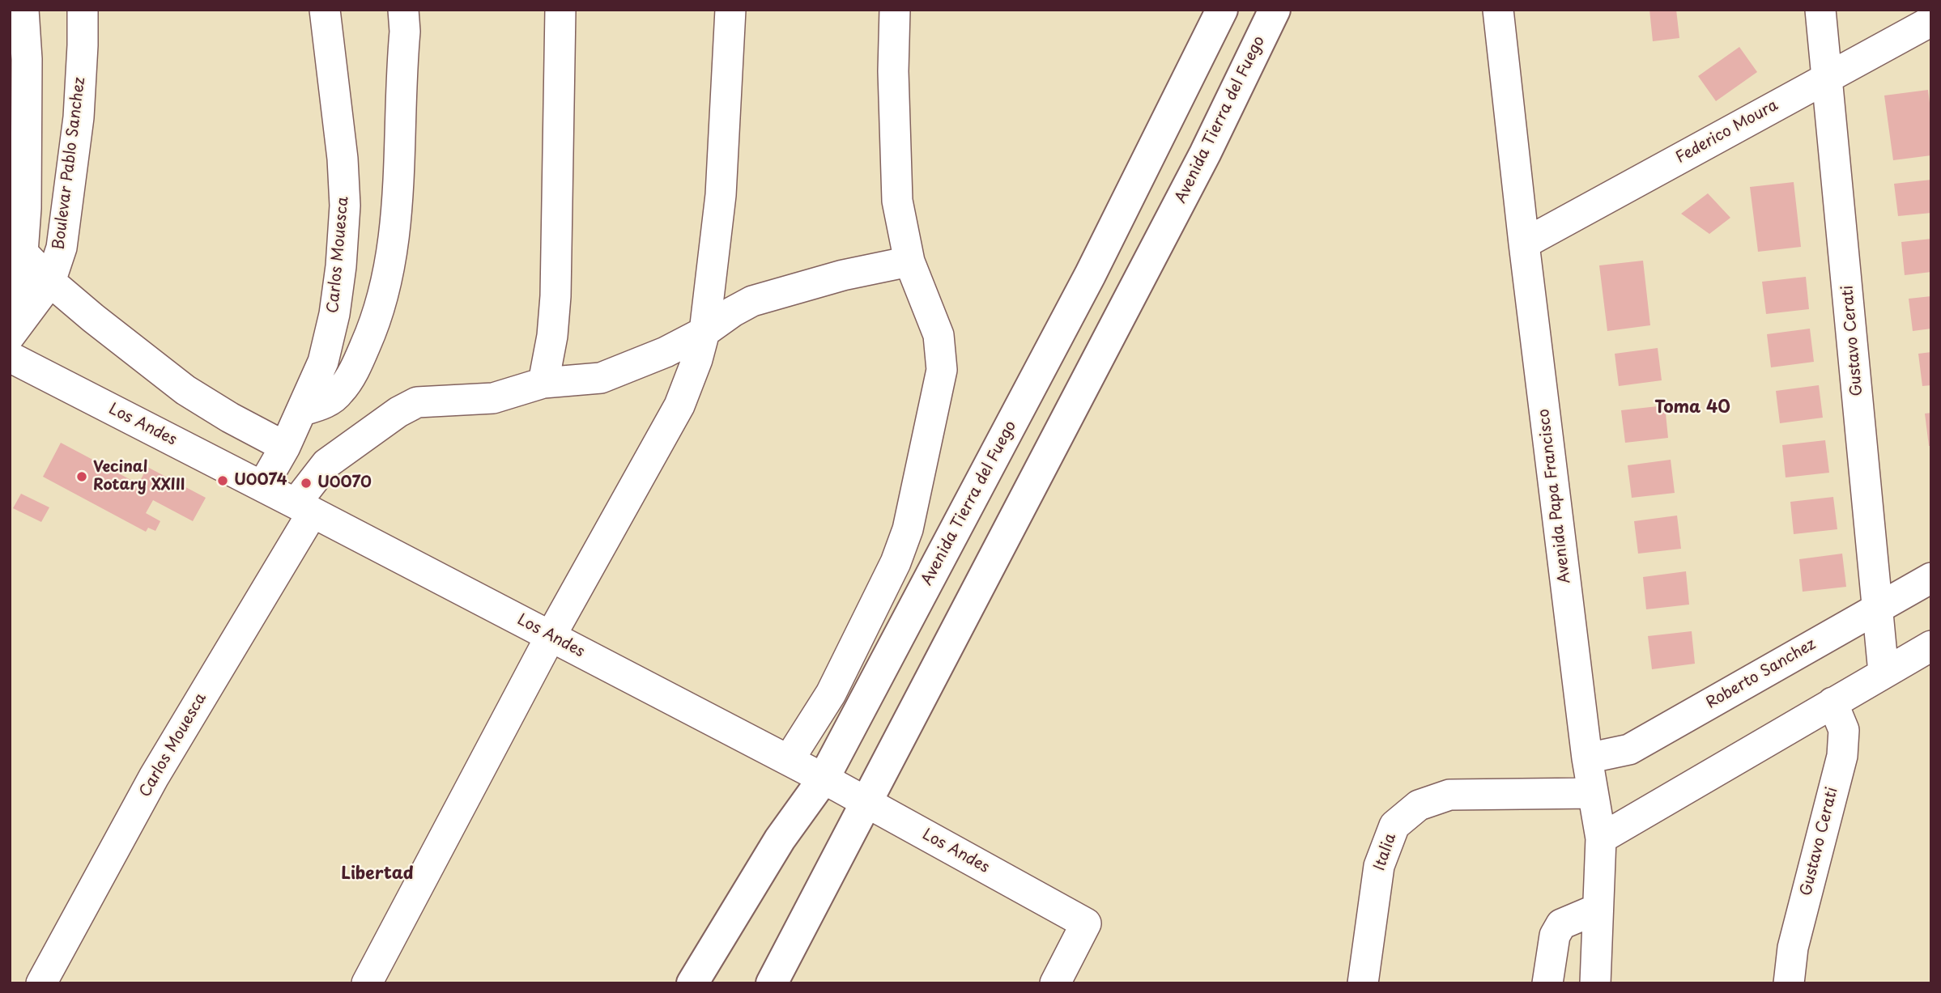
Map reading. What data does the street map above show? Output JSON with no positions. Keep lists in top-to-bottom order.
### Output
{
  "streets": {
    "street": [
      "Avenida Tierra del Fuego",
      "Federico Moura",
      "Boulevar Pablo Sanchez",
      "Carlos Mouesca",
      "Gustavo Cerati",
      "Los Andes",
      "Avenida Papa Francisco",
      "Roberto Sanchez",
      "Italia"
    ]
  },
  "crossings": [
    ["Avenida Tierra del Fuego", "Los Andes"],
    ["Federico Moura", "Gustavo Cerati"],
    ["Federico Moura", "Avenida Papa Francisco"],
    ["Carlos Mouesca", "Los Andes"],
    ["Gustavo Cerati", "Roberto Sanchez"],
    ["Avenida Papa Francisco", "Roberto Sanchez"],
    ["Avenida Papa Francisco", "Italia"]
  ],
  "districts": ["Toma 40", "Libertad"],
  "places": ["Vecinal Rotary XXIII", "U0074", "U0070"]
}
